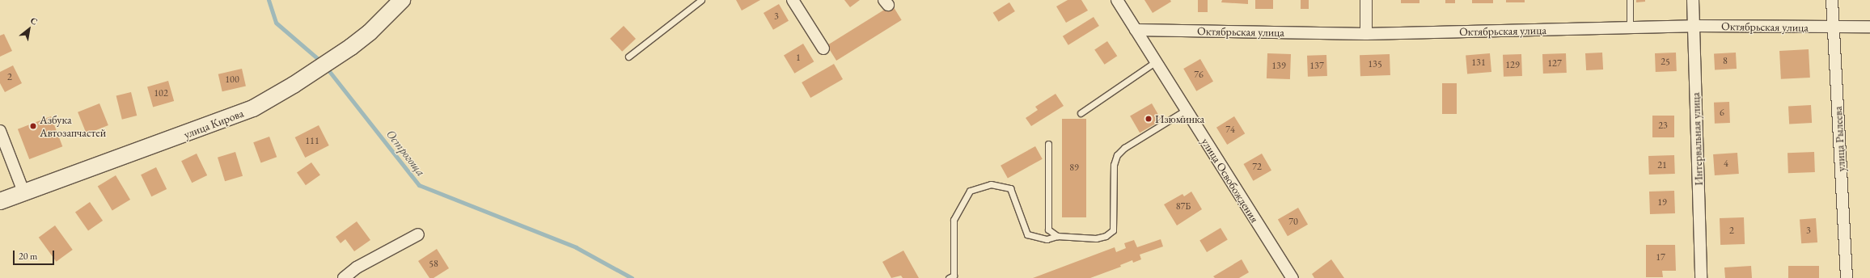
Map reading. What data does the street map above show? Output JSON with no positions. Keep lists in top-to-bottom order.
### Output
{
  "streets": {
    "main road": ["улица Кирова"],
    "street": [
      "Октябрьская улица",
      "Интервальная улица",
      "улица Рылеева",
      "улица Освобождения"
    ]
  },
  "crossings": [
    ["Октябрьская улица", "Интервальная улица"],
    ["Октябрьская улица", "улица Рылеева"],
    ["Октябрьская улица", "улица Освобождения"]
  ],
  "water": ["Острогоща"],
  "places": ["Изюминка", "Азбука Автозапчастей"],
  "house_numbers": [
    "3",
    "1",
    "8",
    "25",
    "131",
    "127",
    "135",
    "129",
    "139",
    "137",
    "76",
    "2",
    "100",
    "102",
    "6",
    "23",
    "74",
    "111",
    "4",
    "21",
    "72",
    "89",
    "19",
    "87Б",
    "70",
    "2",
    "3",
    "17",
    "58"
  ],
  "scale_bar": "20 m",
  "north": "top right"
}
